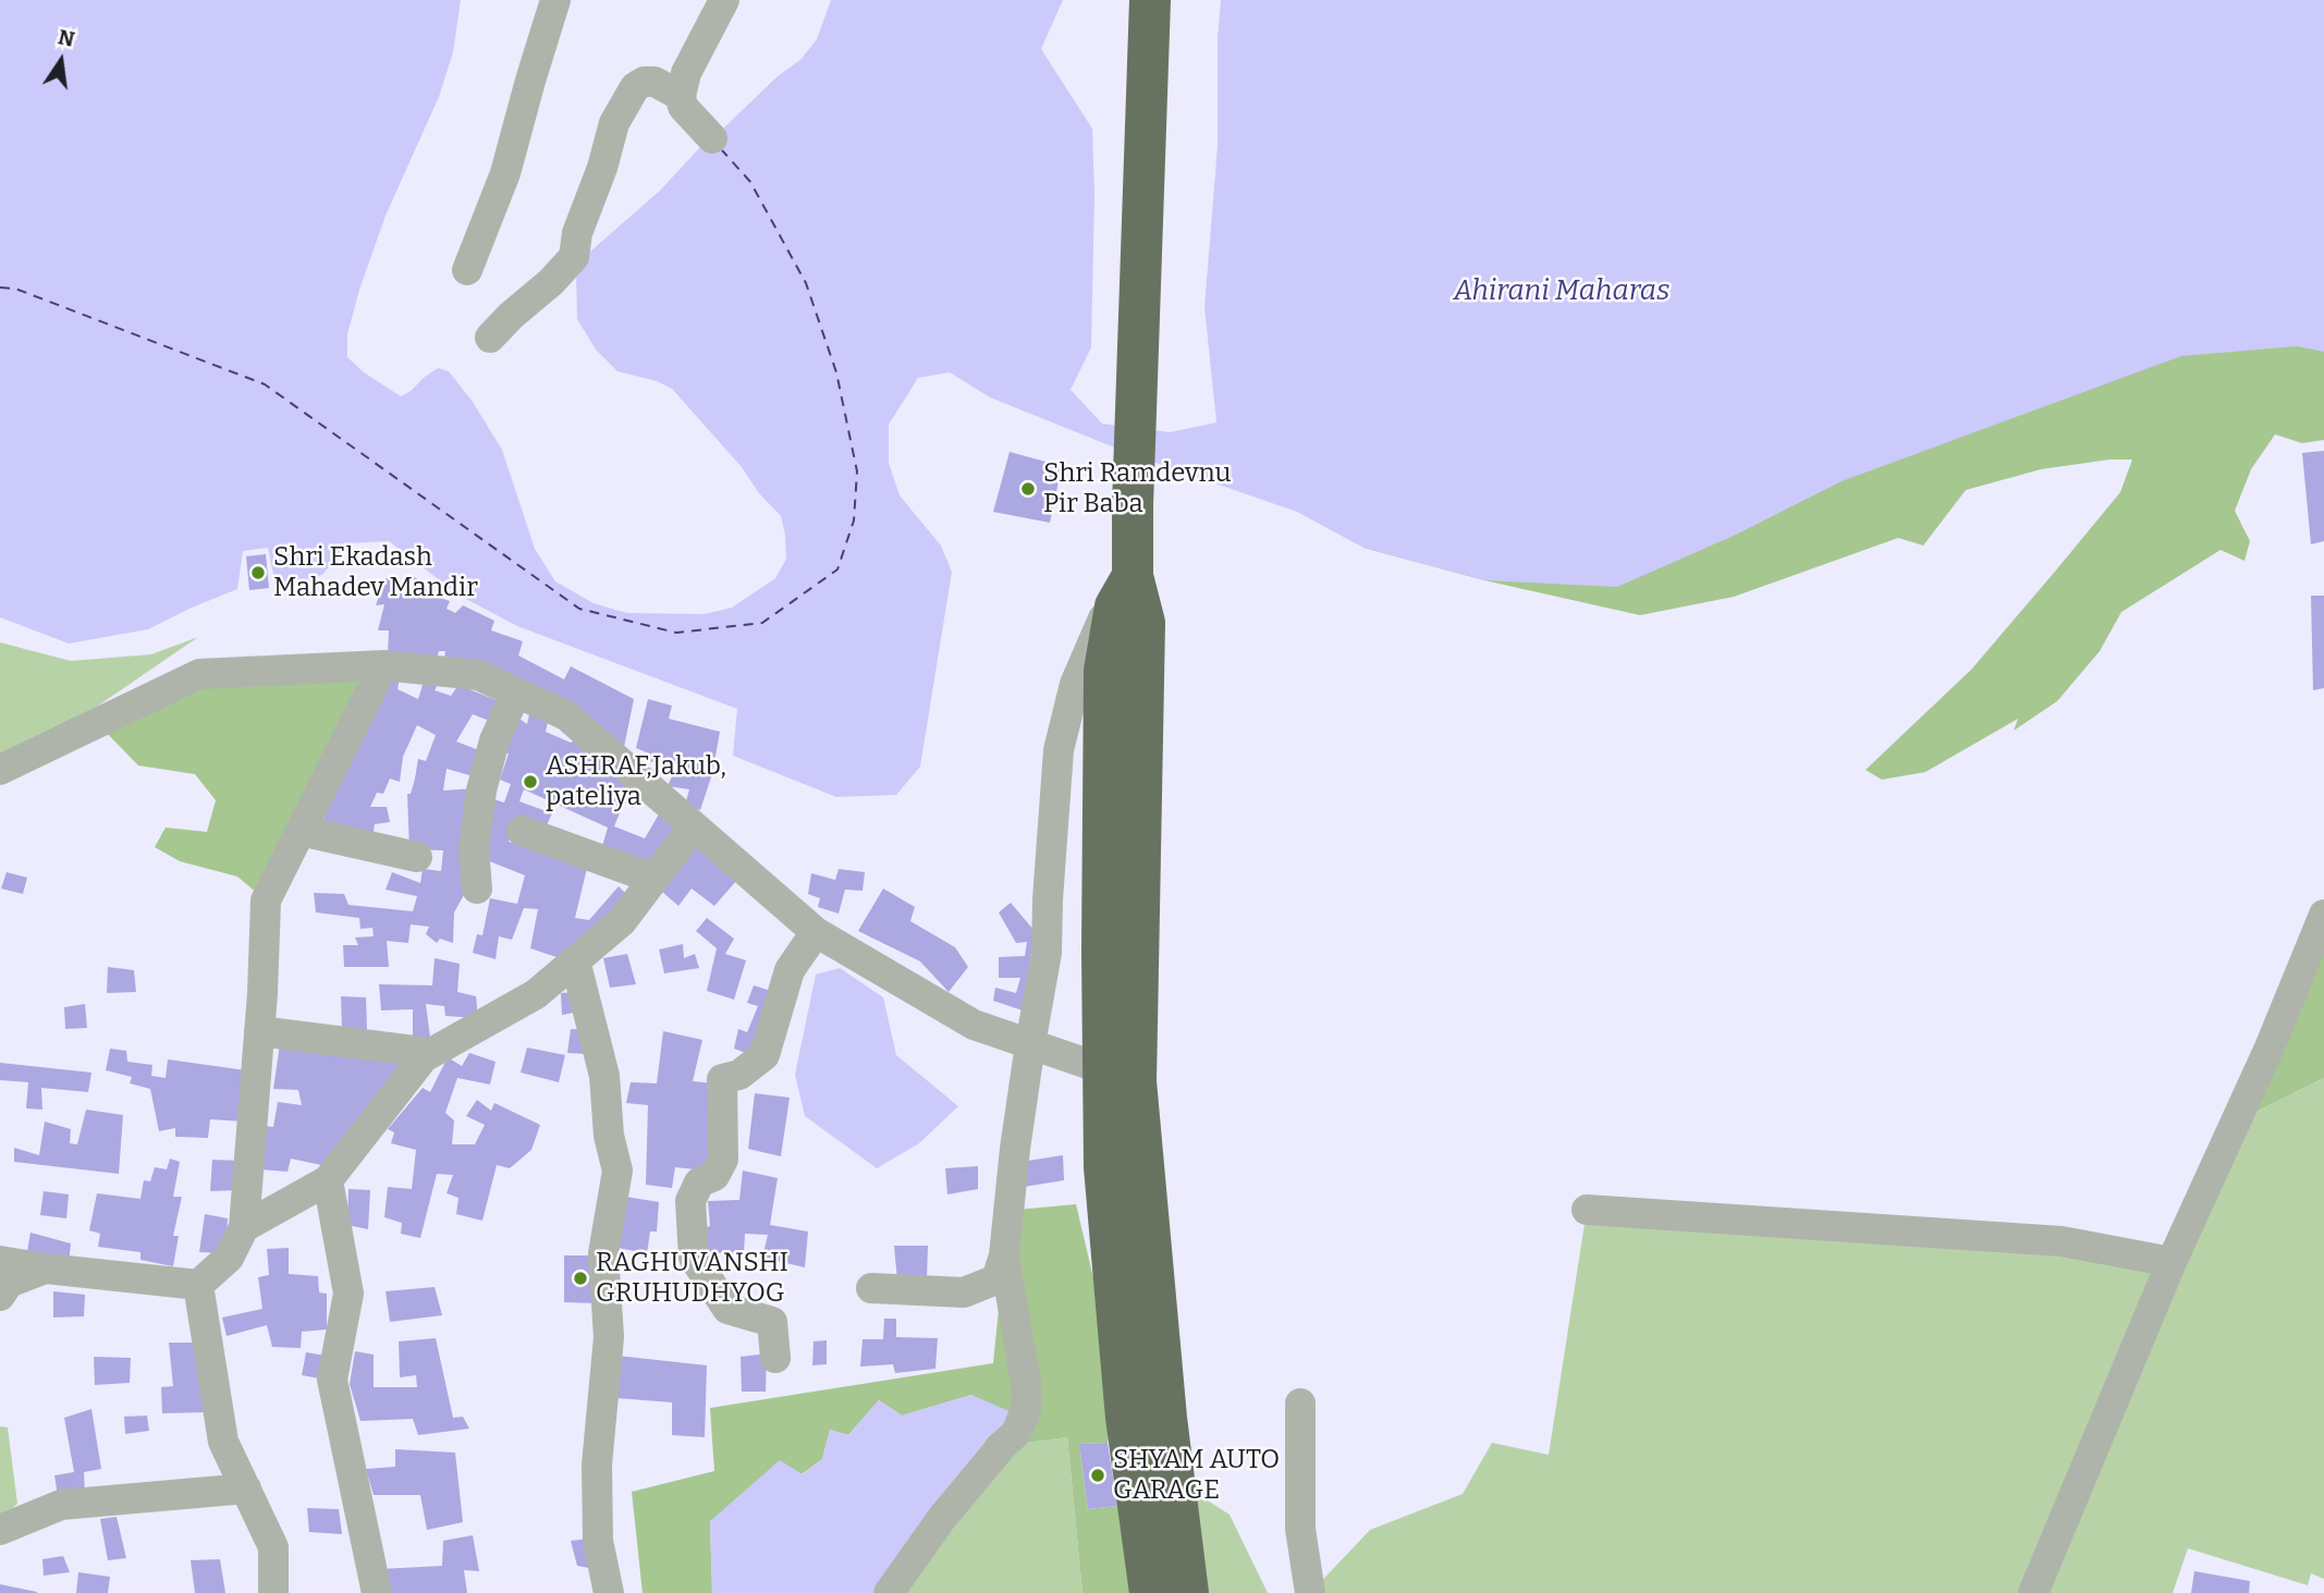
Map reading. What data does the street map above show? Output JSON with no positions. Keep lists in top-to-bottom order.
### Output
{
  "water": ["Ahirani Maharas"],
  "places": [
    "Shri Ramdevnu Pir Baba",
    "Shri Ekadash Mahadev Mandir",
    "ASHRAF,Jakub, pateliya",
    "RAGHUVANSHI GRUHUDHYOG",
    "SHYAM AUTO GARAGE"
  ],
  "north": "top"
}
